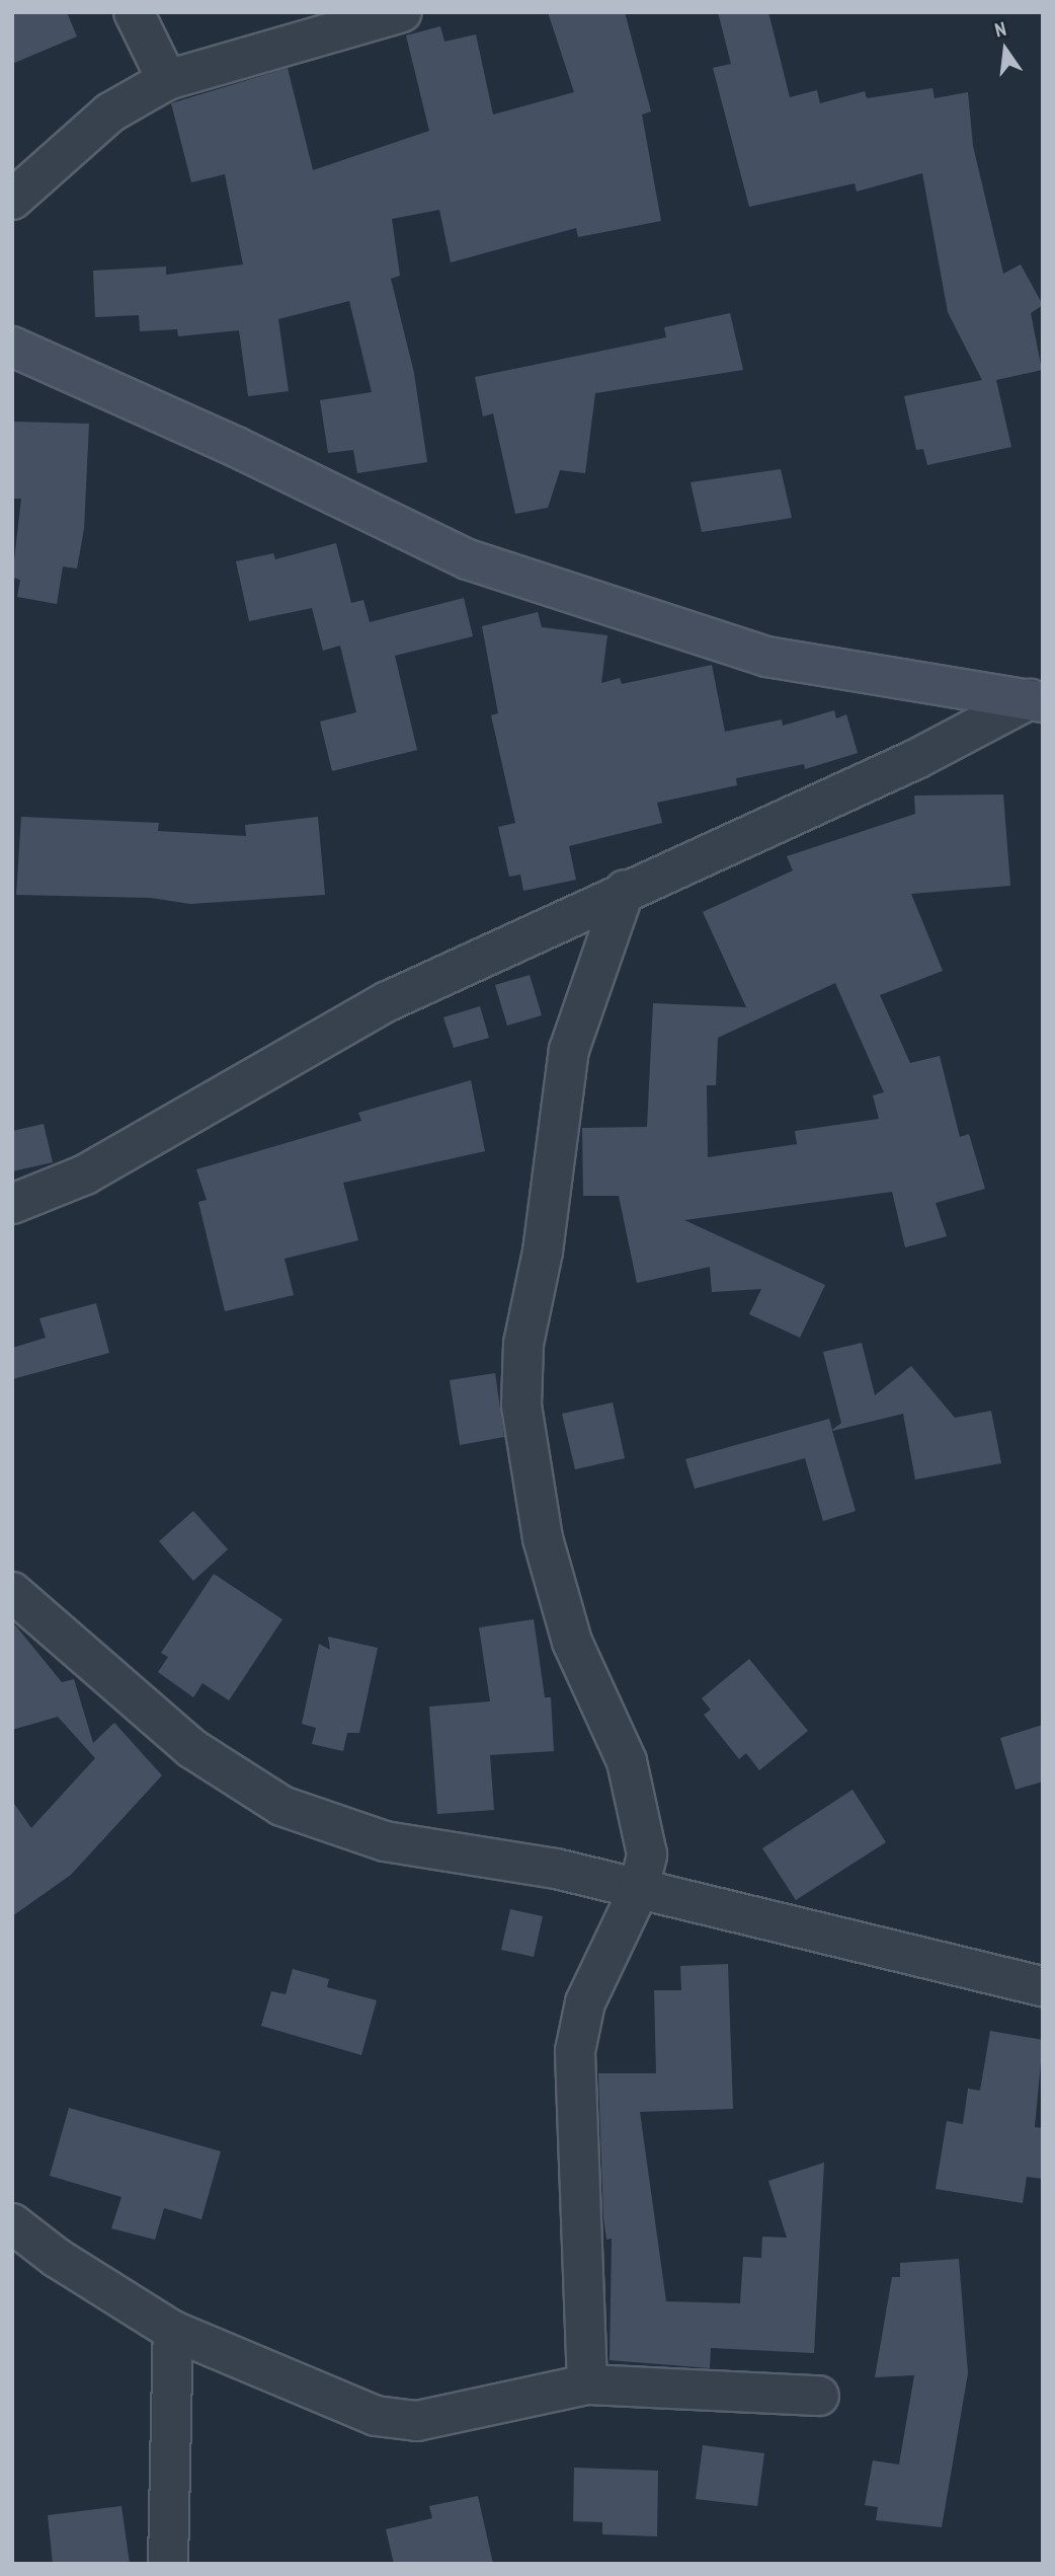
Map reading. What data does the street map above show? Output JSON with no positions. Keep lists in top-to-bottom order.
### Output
{
  "north": "top"
}
